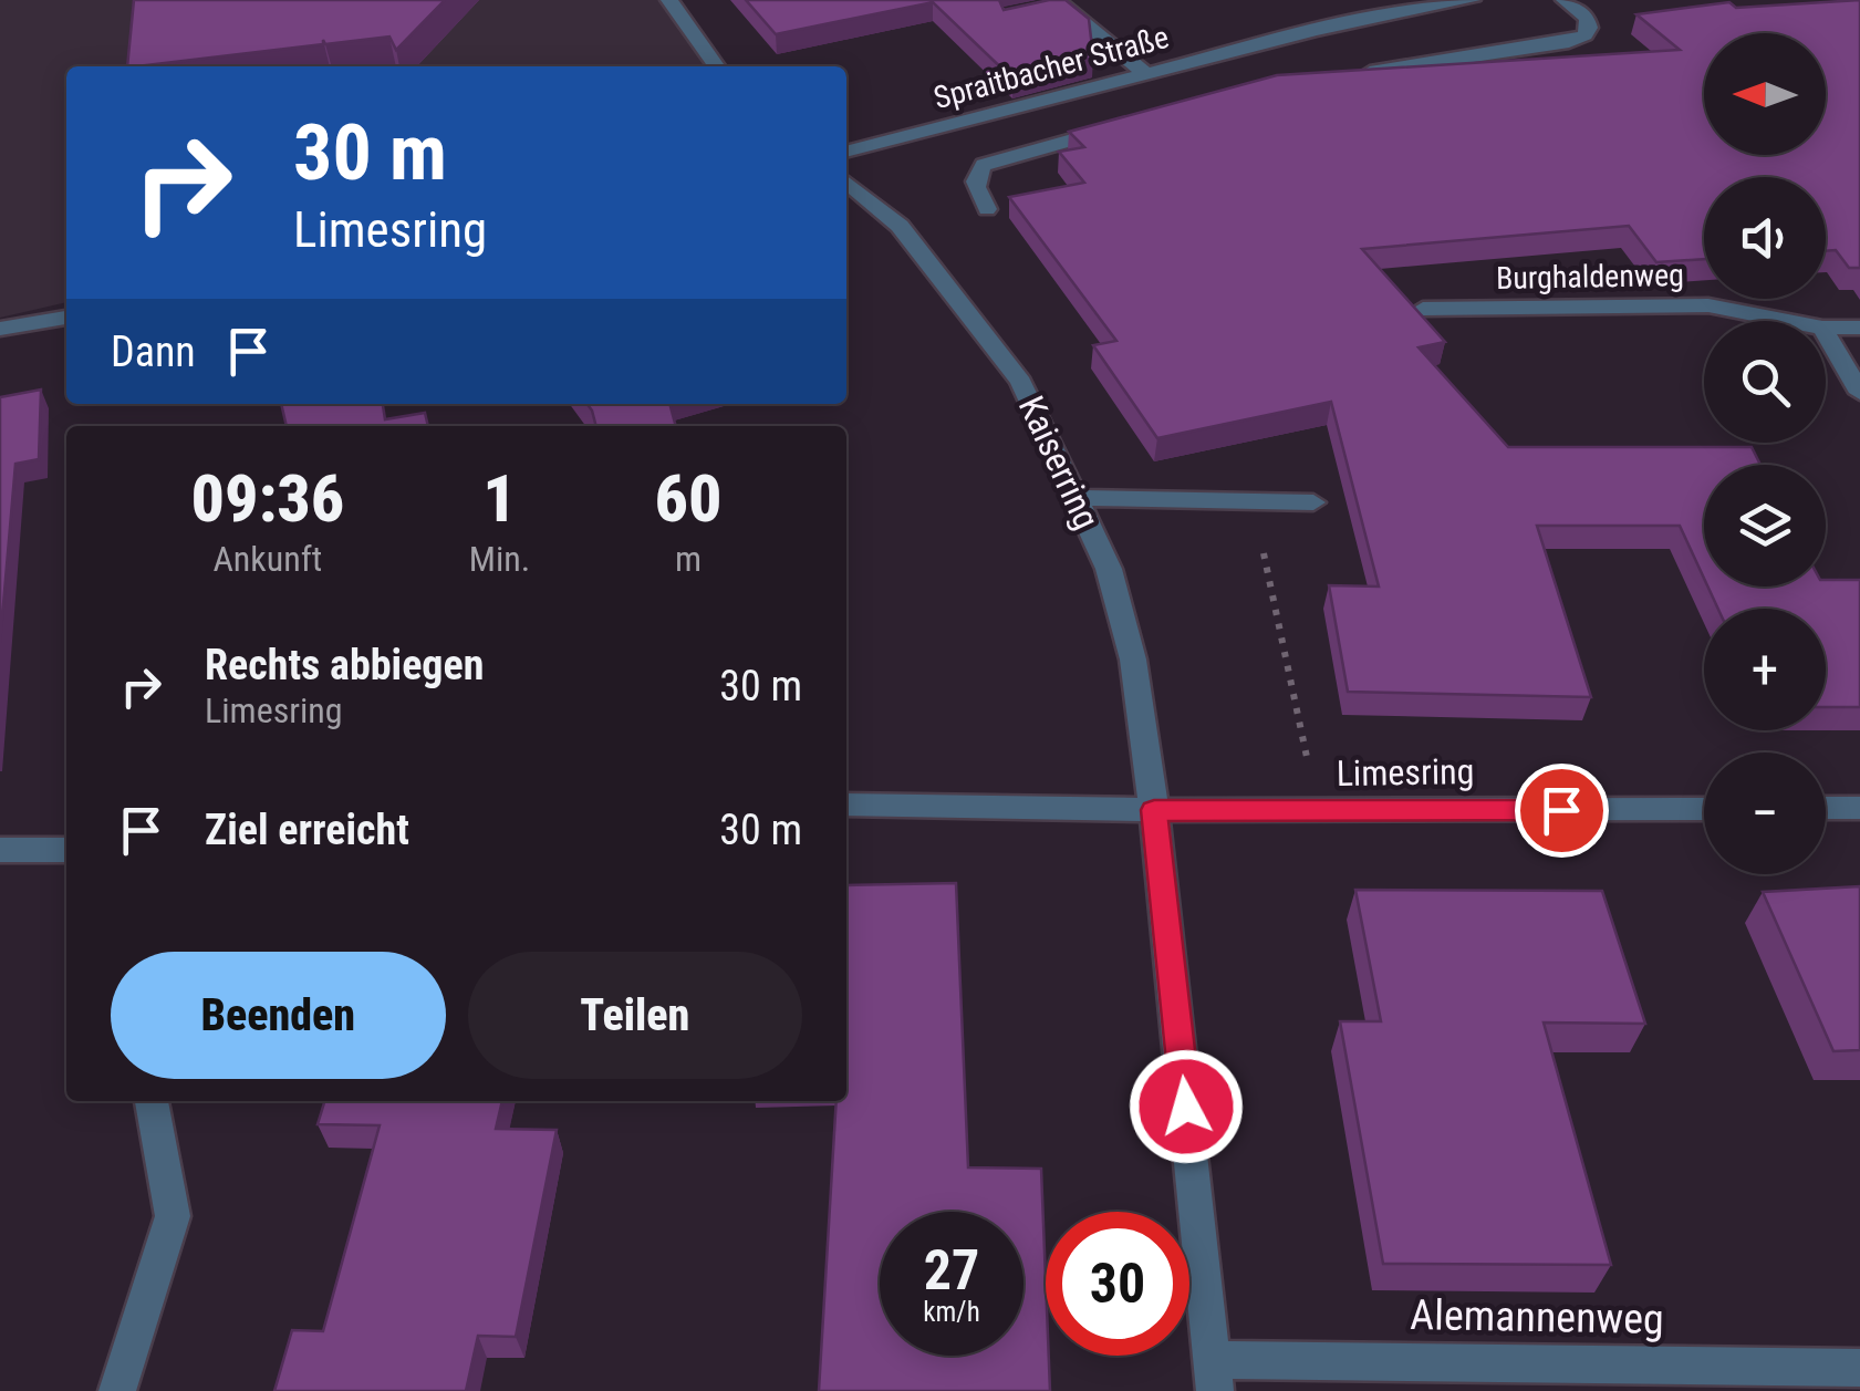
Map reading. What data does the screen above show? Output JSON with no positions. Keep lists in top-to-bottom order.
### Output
{
  "streets": {
    "street": [
      "Spraitbacher Straße",
      "Burghaldenweg",
      "Kaiserring",
      "Limesring",
      "Alemannenweg"
    ]
  },
  "crossings": [
    ["Kaiserring", "Limesring"],
    ["Kaiserring", "Alemannenweg"]
  ],
  "north": "left",
  "page": {
    "map_buttons": ["+", "−"],
    "turn": ["30 m", "Limesring"],
    "then": "Dann",
    "eta": [
      "09:36",
      "Ankunft",
      "1",
      "Min.",
      "60",
      "m"
    ],
    "list": [
      {
        "name": "Rechts abbiegen",
        "note": "Limesring",
        "value": "30 m"
      },
      {
        "name": "Ziel erreicht",
        "value": "30 m"
      }
    ],
    "buttons": ["Beenden", "Teilen"],
    "speed": "27 km/h",
    "limit": "30"
  }
}
